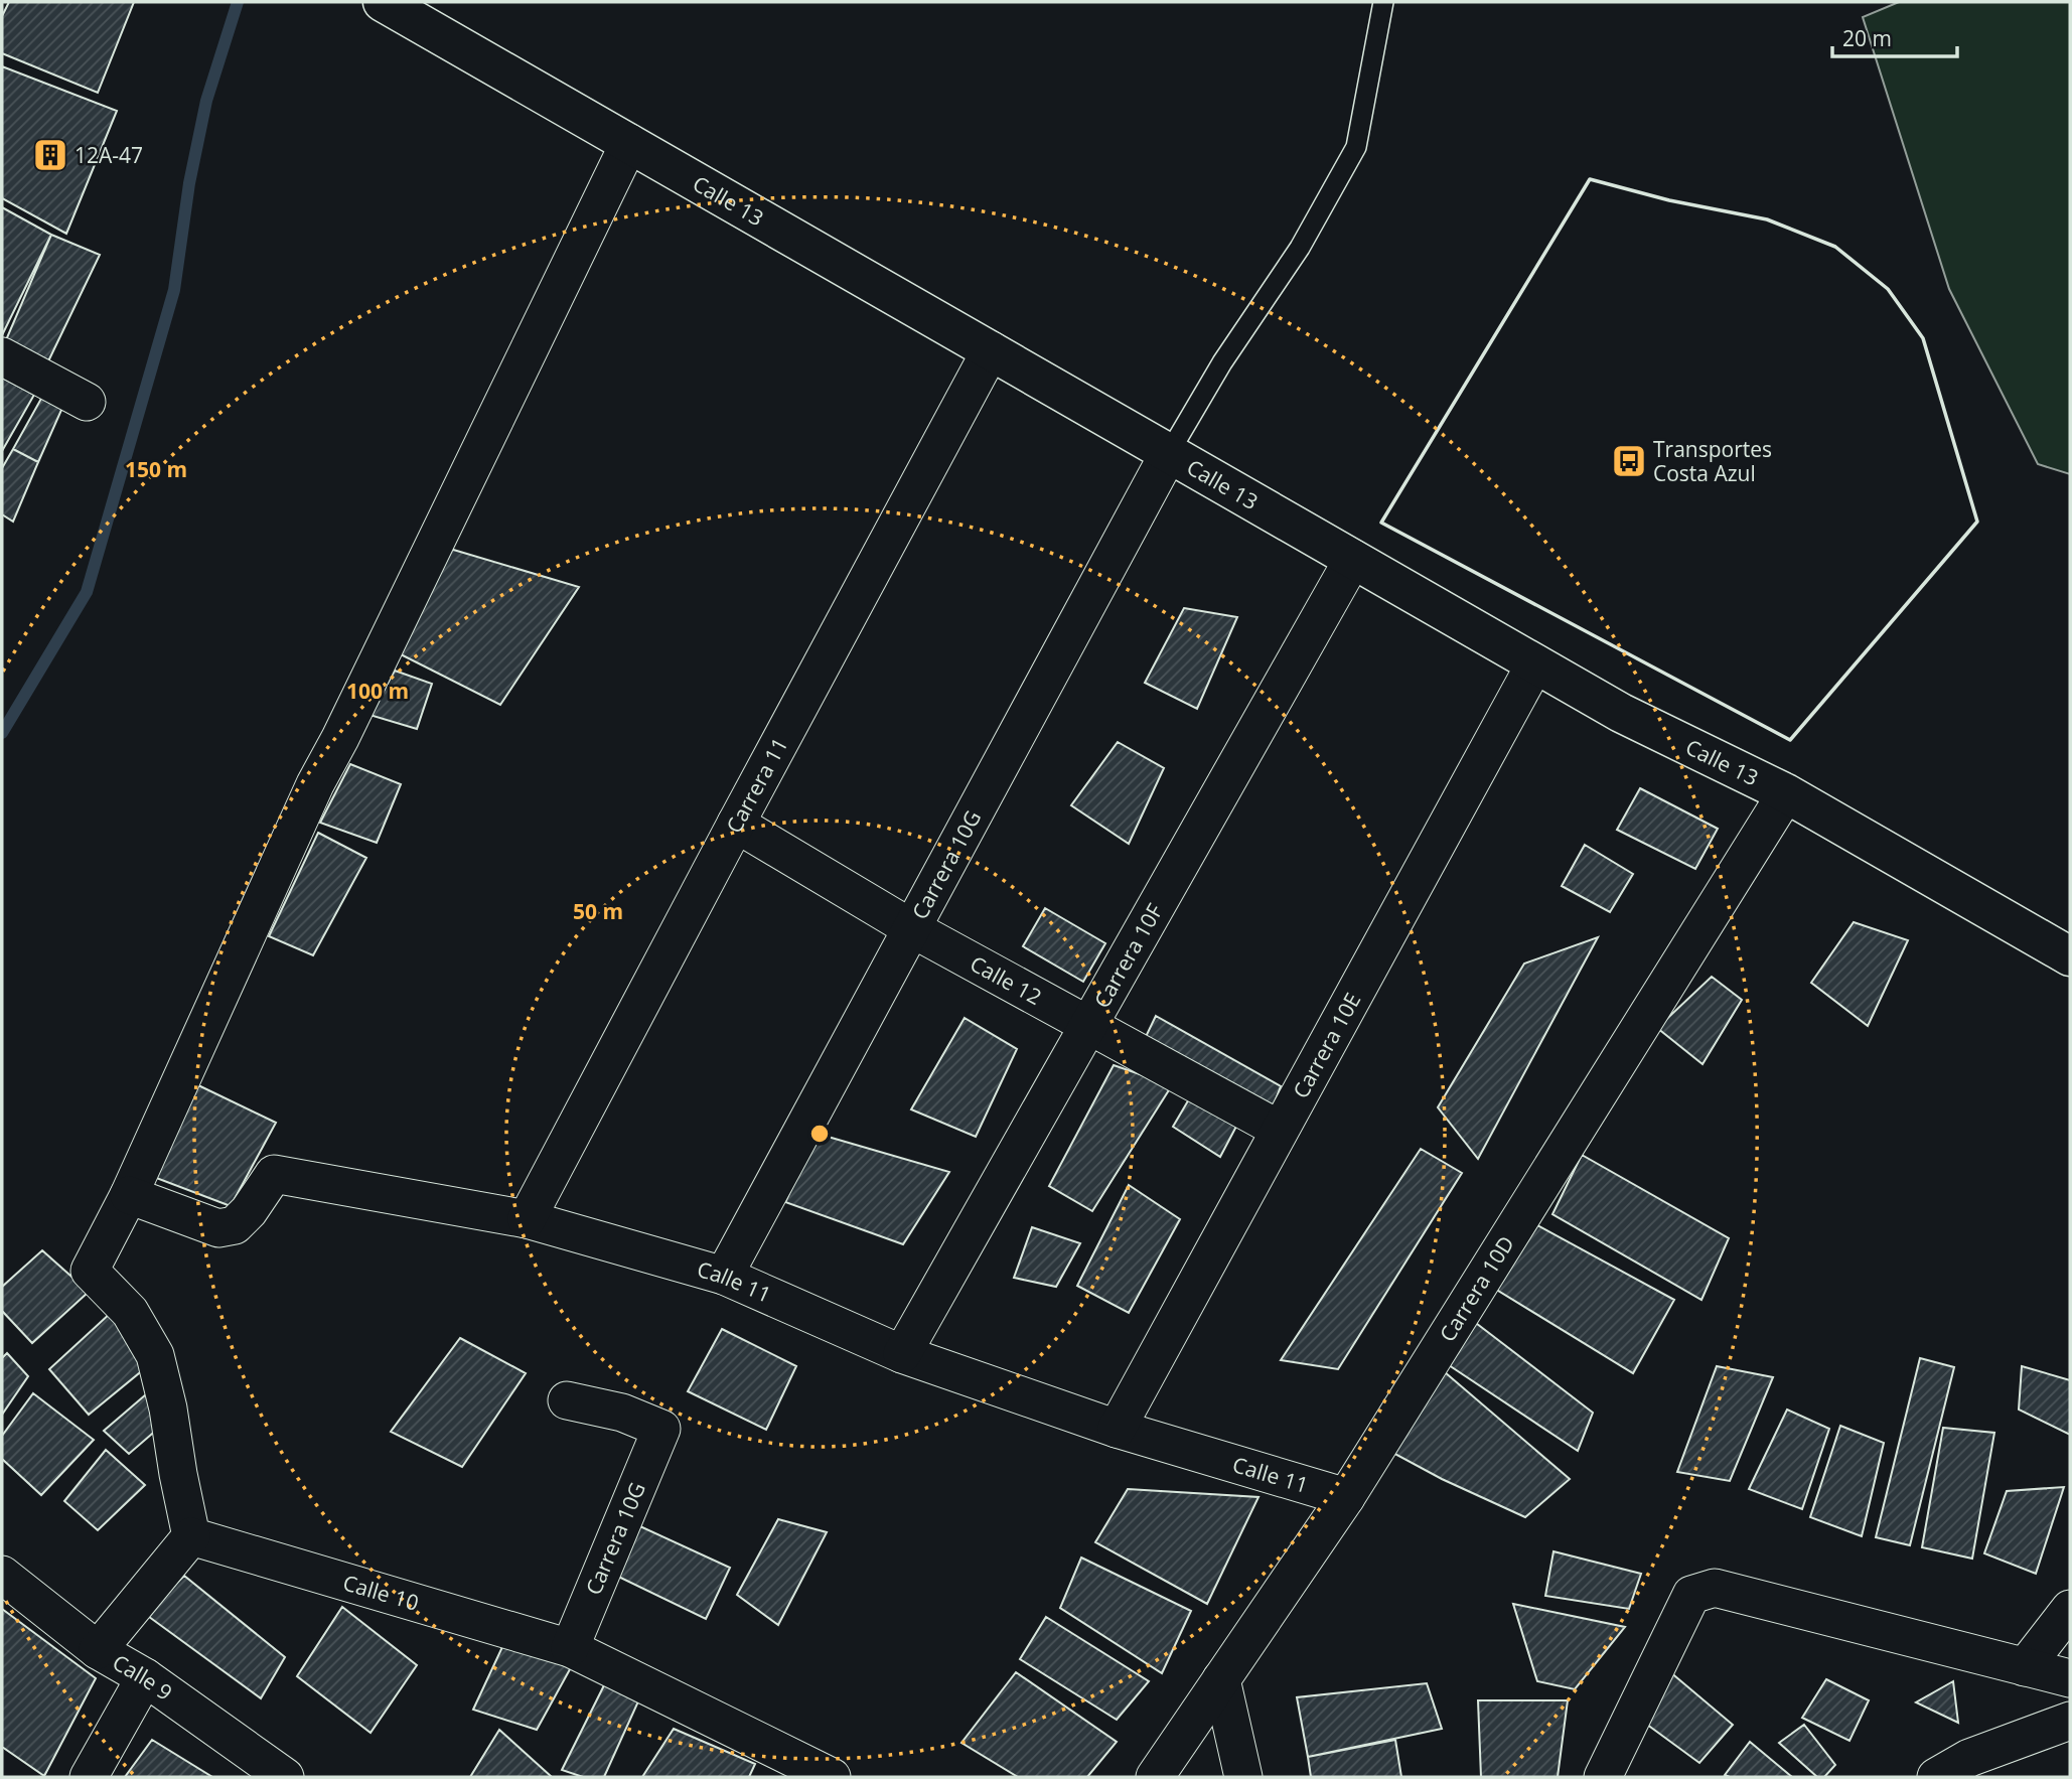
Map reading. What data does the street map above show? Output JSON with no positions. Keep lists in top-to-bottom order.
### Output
{
  "streets": {
    "street": [
      "Calle 13",
      "Carrera 11",
      "Carrera 10G",
      "Carrera 10F",
      "Calle 12",
      "Carrera 10E",
      "Calle 11",
      "Carrera 10D",
      "Calle 10",
      "Calle 9"
    ]
  },
  "crossings": [
    ["Calle 13", "Carrera 11"],
    ["Calle 13", "Carrera 10G"],
    ["Calle 13", "Carrera 10F"],
    ["Calle 13", "Carrera 10E"],
    ["Calle 13", "Carrera 10D"],
    ["Carrera 11", "Calle 12"],
    ["Carrera 11", "Calle 11"],
    ["Carrera 10G", "Calle 12"],
    ["Carrera 10G", "Calle 11"],
    ["Carrera 10G", "Calle 10"],
    ["Carrera 10F", "Calle 12"],
    ["Carrera 10F", "Calle 11"],
    ["Calle 12", "Carrera 10E"],
    ["Carrera 10E", "Calle 11"],
    ["Calle 11", "Carrera 10D"]
  ],
  "places": {
    "building": ["12A-47"],
    "bus stop": ["Transportes Costa Azul"]
  },
  "scale_bar": "20 m",
  "rings": ["150 m", "100 m", "50 m"]
}
